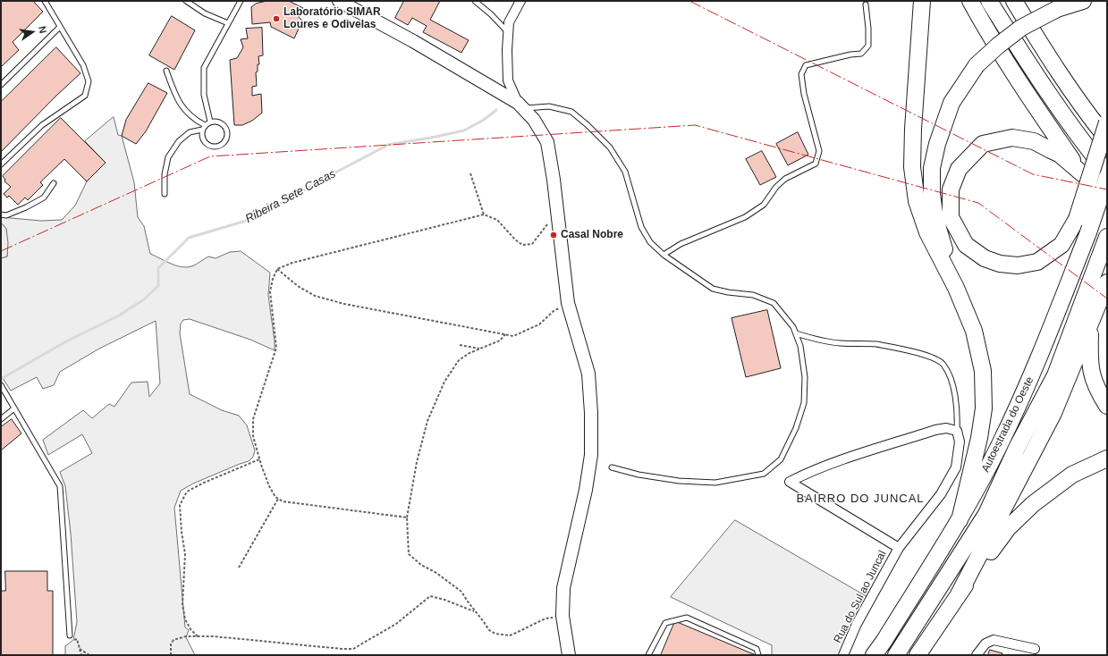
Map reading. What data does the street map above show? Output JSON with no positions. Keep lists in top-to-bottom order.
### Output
{
  "streets": {
    "highway": ["Autoestrada do Oeste"],
    "street": ["Rua do Sul ao Juncal"]
  },
  "districts": ["BAIRRO DO JUNCAL"],
  "water": ["Ribeira Sete Casas"],
  "places": ["Laboratório SIMAR Loures e Odivelas", "Casal Nobre"],
  "north": "right"
}
